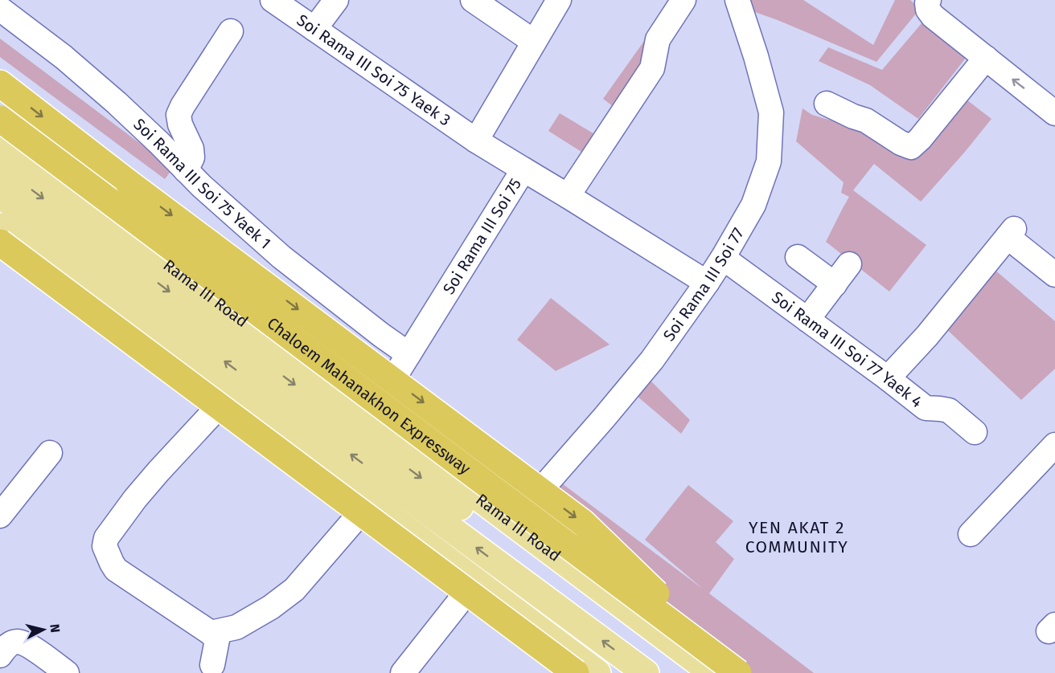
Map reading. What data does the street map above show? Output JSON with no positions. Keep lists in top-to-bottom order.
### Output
{
  "streets": {
    "highway": ["Chaloem Mahanakhon Expressway"],
    "main road": ["Rama III Road"],
    "street": [
      "Soi Rama III Soi 75 Yaek 3",
      "Soi Rama III Soi 75 Yaek 1",
      "Soi Rama III Soi 75",
      "Soi Rama III Soi 77",
      "Soi Rama III Soi 77 Yaek 4"
    ]
  },
  "crossings": [
    ["Soi Rama III Soi 75 Yaek 3", "Soi Rama III Soi 75"],
    ["Soi Rama III Soi 75 Yaek 1", "Soi Rama III Soi 75"],
    ["Soi Rama III Soi 75", "Rama III Road"],
    ["Soi Rama III Soi 77", "Rama III Road"],
    ["Soi Rama III Soi 77", "Soi Rama III Soi 77 Yaek 4"],
    ["Rama III Road", "Chaloem Mahanakhon Expressway"]
  ],
  "districts": ["YEN AKAT 2 COMMUNITY"],
  "north": "right"
}
